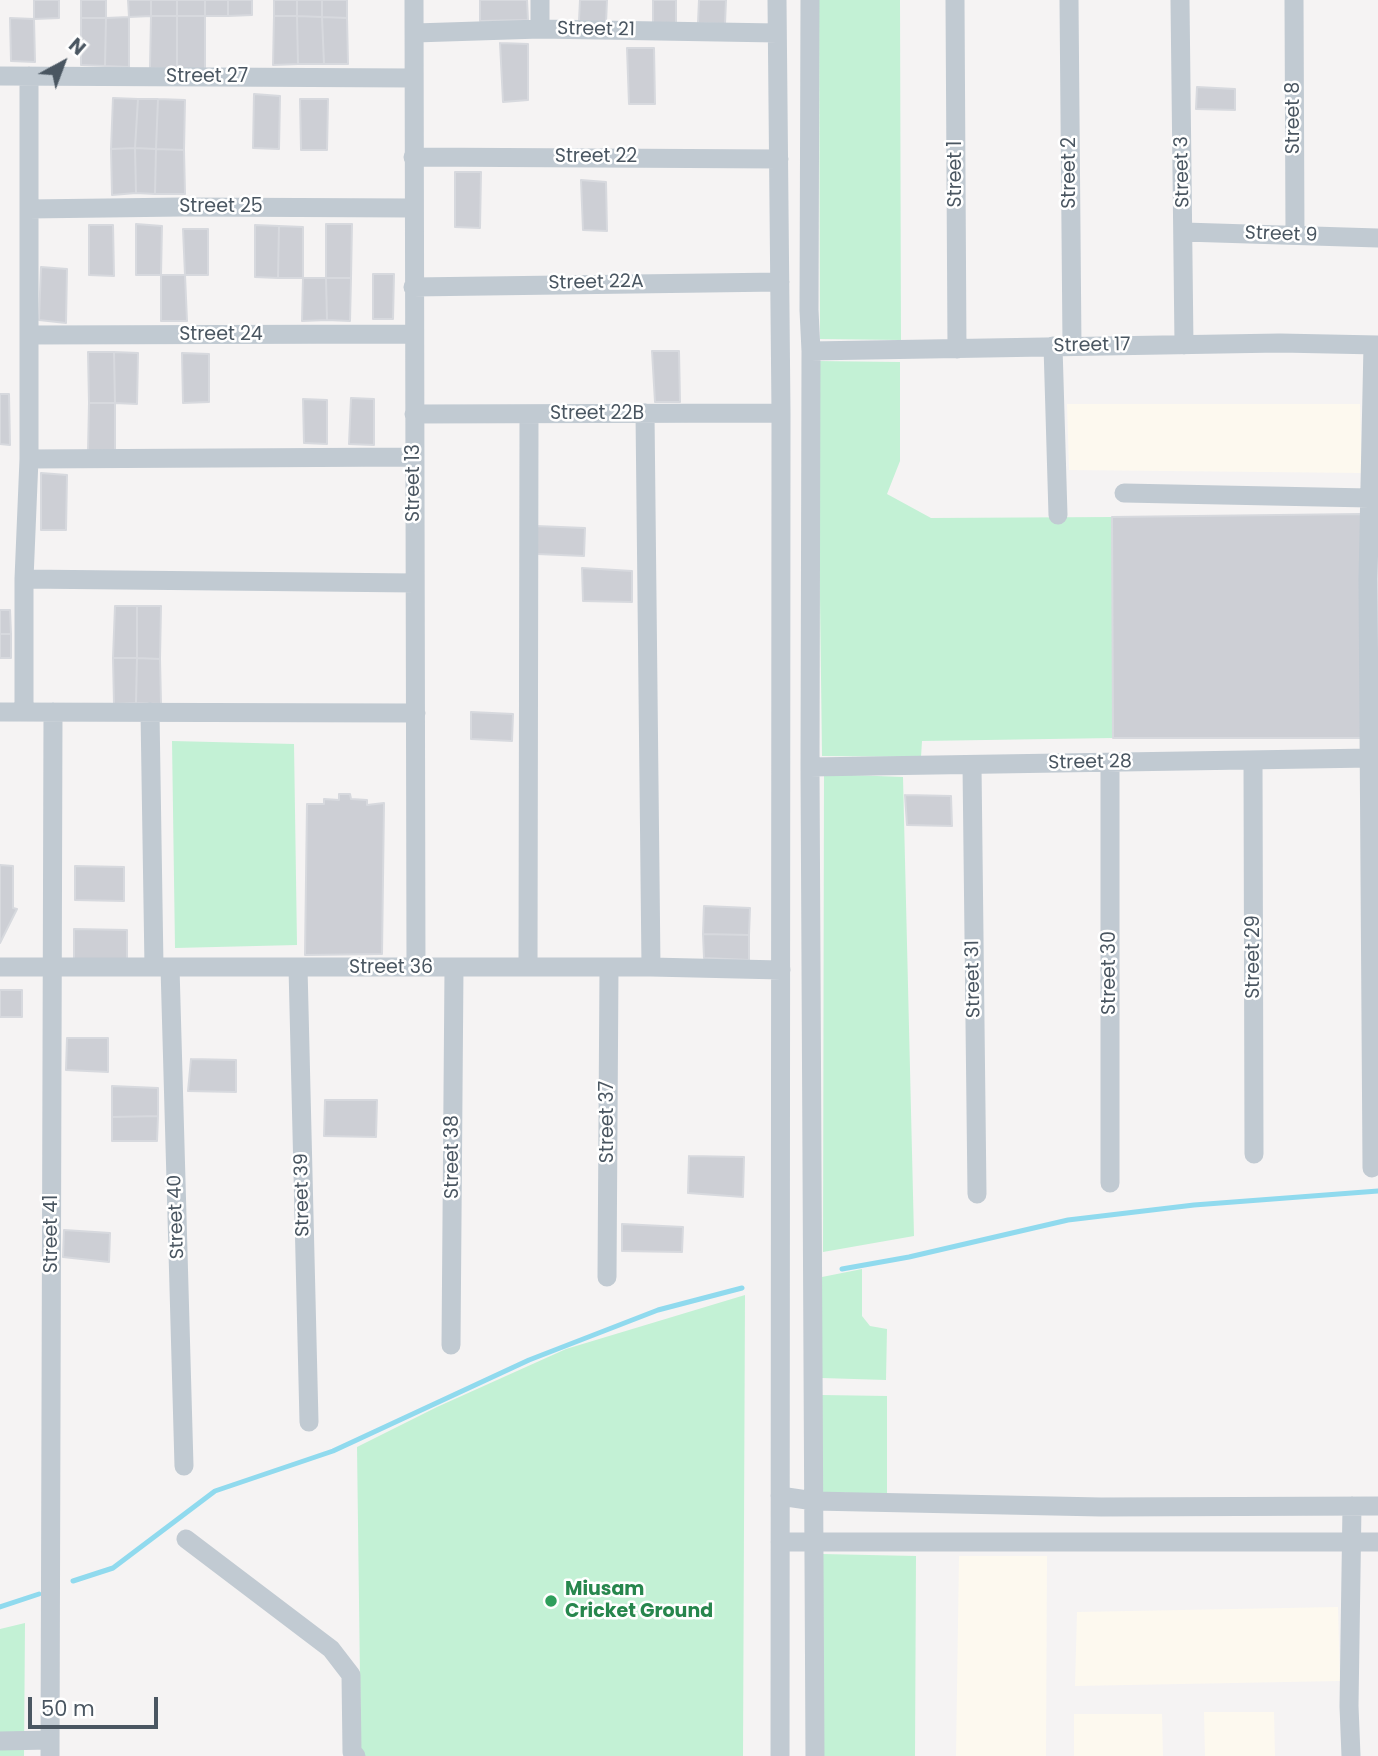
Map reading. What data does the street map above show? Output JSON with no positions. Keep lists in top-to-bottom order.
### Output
{
  "streets": {
    "street": [
      "Street 21",
      "Street 27",
      "Street 8",
      "Street 22",
      "Street 3",
      "Street 2",
      "Street 1",
      "Street 25",
      "Street 9",
      "Street 22A",
      "Street 24",
      "Street 17",
      "Street 22B",
      "Street 13",
      "Street 28",
      "Street 29",
      "Street 36",
      "Street 30",
      "Street 31",
      "Street 37",
      "Street 38",
      "Street 39",
      "Street 40",
      "Street 41"
    ]
  },
  "crossings": [
    ["Street 21", "Street 13"],
    ["Street 27", "Street 13"],
    ["Street 8", "Street 9"],
    ["Street 22", "Street 13"],
    ["Street 3", "Street 9"],
    ["Street 3", "Street 17"],
    ["Street 2", "Street 17"],
    ["Street 1", "Street 17"],
    ["Street 25", "Street 13"],
    ["Street 22A", "Street 13"],
    ["Street 24", "Street 13"],
    ["Street 22B", "Street 13"],
    ["Street 13", "Street 36"],
    ["Street 28", "Street 29"],
    ["Street 28", "Street 30"],
    ["Street 28", "Street 31"],
    ["Street 36", "Street 37"],
    ["Street 36", "Street 38"],
    ["Street 36", "Street 39"],
    ["Street 36", "Street 40"],
    ["Street 36", "Street 41"]
  ],
  "places": ["Miusam Cricket Ground"],
  "scale_bar": "50 m",
  "north": "top right"
}
